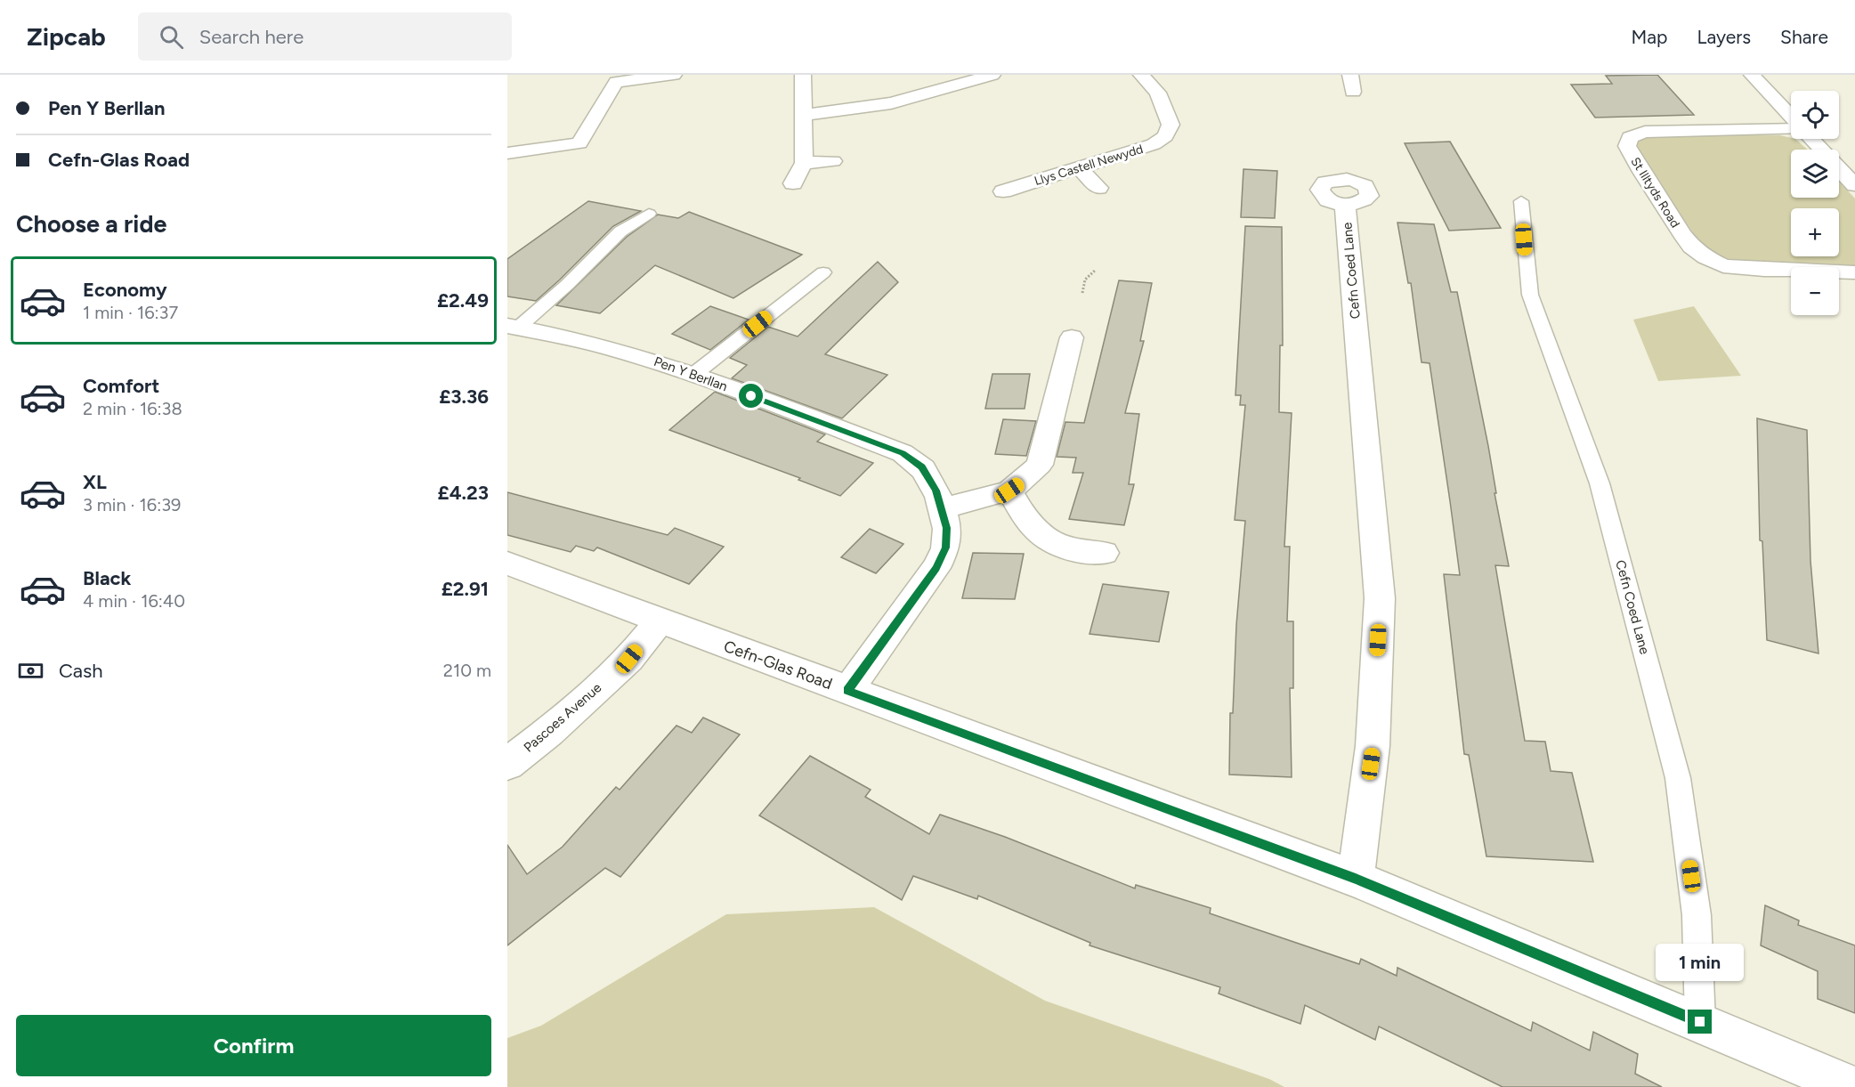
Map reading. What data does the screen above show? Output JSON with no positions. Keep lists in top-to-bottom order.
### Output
{
  "streets": {
    "street": [
      "Llys Castell Newydd",
      "St Illtyds Road",
      "Cefn Coed Lane",
      "Pen Y Berllan",
      "Cefn-Glas Road",
      "Pascoes Avenue"
    ]
  },
  "crossings": [
    ["Cefn Coed Lane", "Cefn-Glas Road"],
    ["Pen Y Berllan", "Cefn-Glas Road"],
    ["Cefn-Glas Road", "Pascoes Avenue"]
  ],
  "page": {
    "header": "Zipcab",
    "search": "Search here",
    "nav": ["Map", "Layers", "Share"],
    "banner": ["Pen Y Berllan", "Cefn-Glas Road"],
    "map_buttons": ["+", "−"],
    "heading": "Choose a ride",
    "list": [
      {
        "name": "Economy",
        "note": "1 min · 16:37",
        "value": "£2.49"
      },
      {
        "name": "Comfort",
        "note": "2 min · 16:38",
        "value": "£3.36"
      },
      {
        "name": "XL",
        "note": "3 min · 16:39",
        "value": "£4.23"
      },
      {
        "name": "Black",
        "note": "4 min · 16:40",
        "value": "£2.91"
      }
    ],
    "pay": ["Cash", "210 m"],
    "bubble": "1 min",
    "buttons": "Confirm"
  }
}
